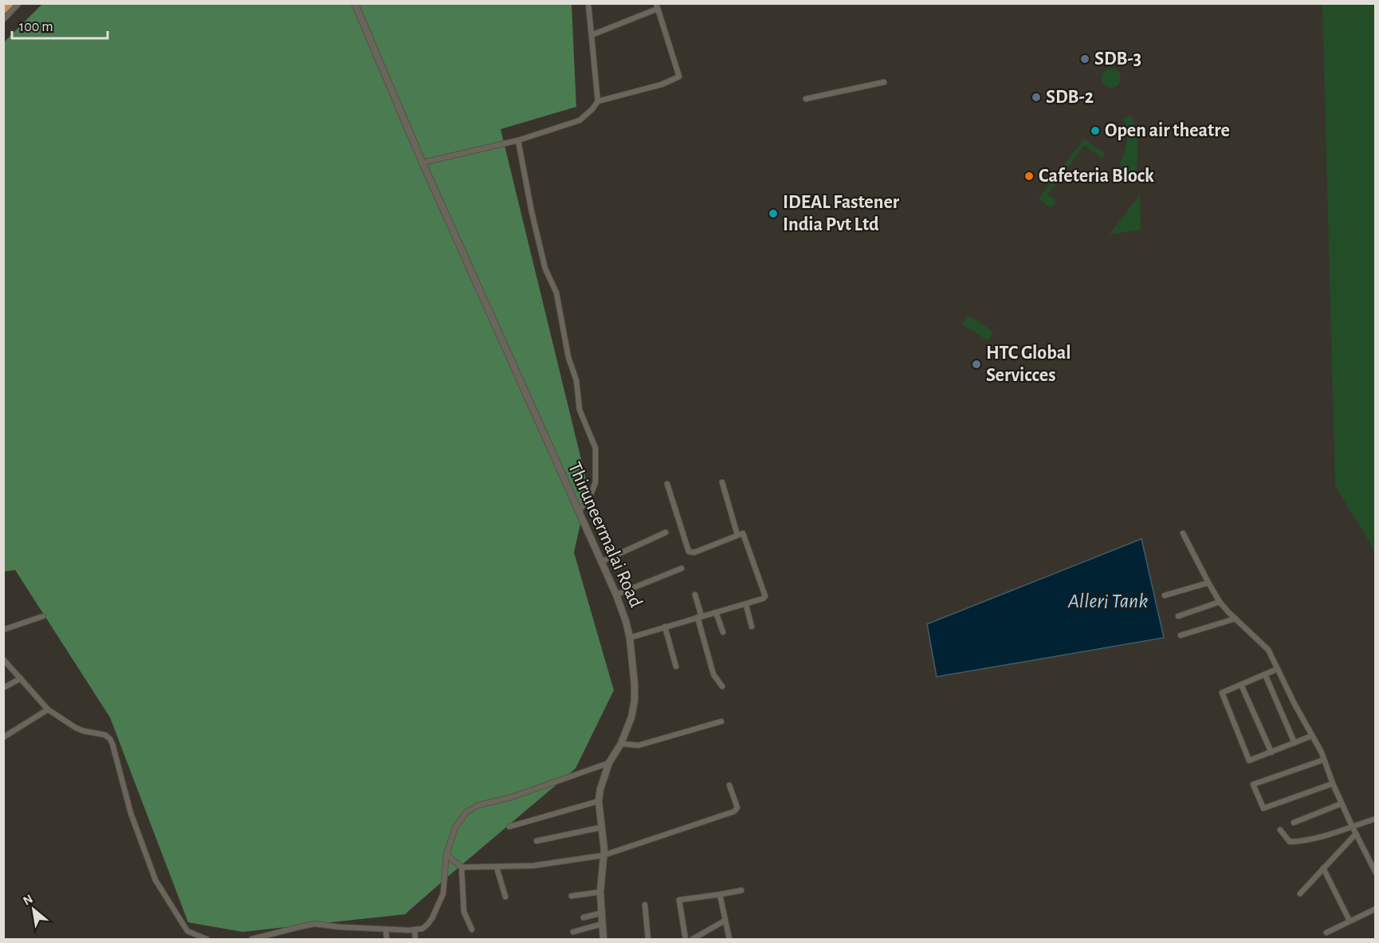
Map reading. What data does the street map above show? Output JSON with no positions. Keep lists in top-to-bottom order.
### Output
{
  "streets": {
    "street": ["Thiruneermalai Road"]
  },
  "water": ["Alleri Tank"],
  "places": [
    "SDB-3",
    "SDB-2",
    "Open air theatre",
    "Cafeteria Block",
    "IDEAL Fastener India Pvt Ltd",
    "HTC Global Servicces"
  ],
  "scale_bar": "100 m",
  "north": "top left"
}
